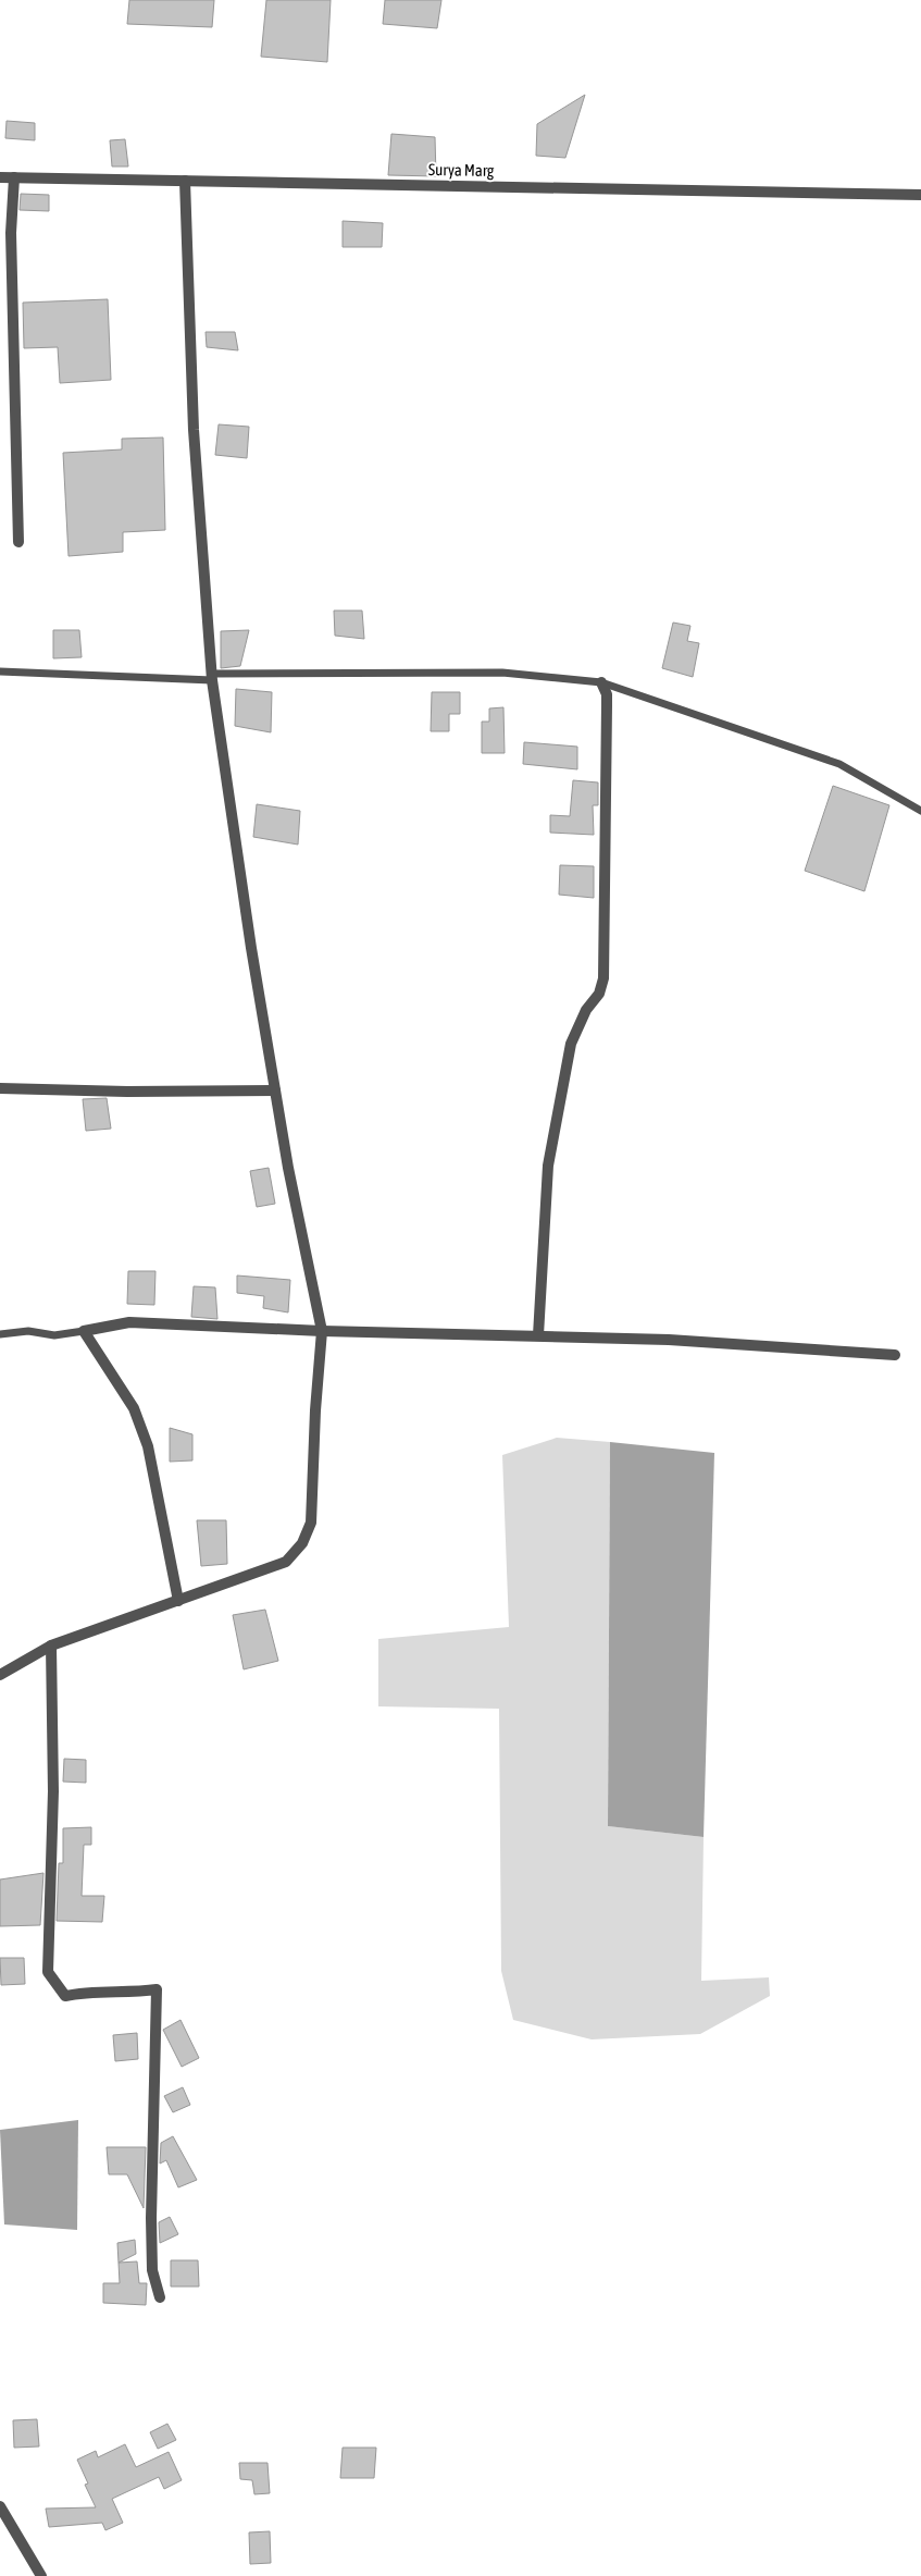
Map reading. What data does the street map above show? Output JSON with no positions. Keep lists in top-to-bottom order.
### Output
{
  "streets": {
    "street": ["Surya Marg"]
  }
}
